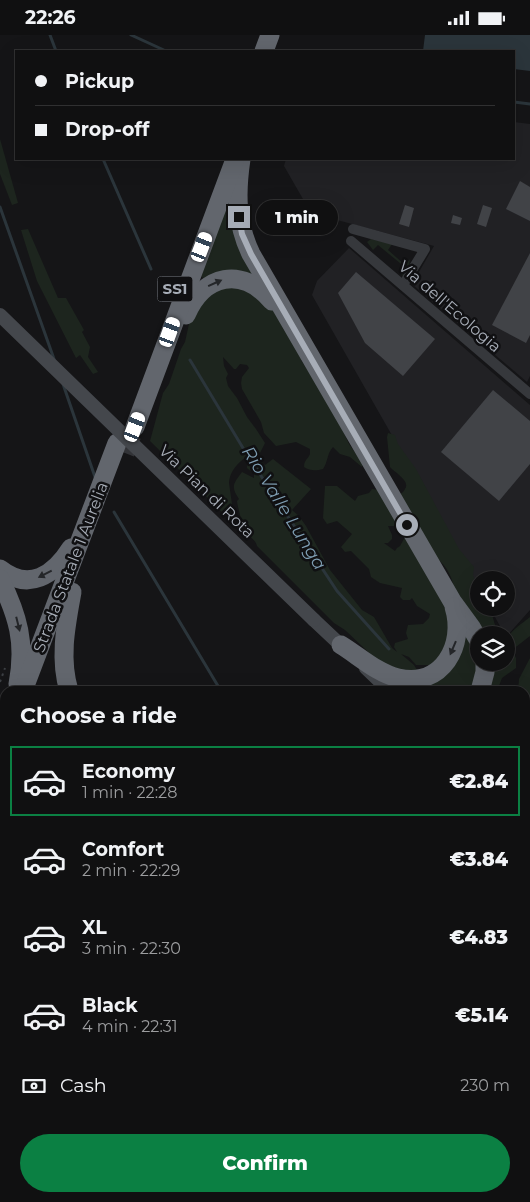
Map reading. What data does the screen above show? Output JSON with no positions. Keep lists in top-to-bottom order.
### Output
{
  "streets": {
    "highway": ["SS1", "Strada Statale 1 Aurelia"],
    "main road": ["Via Pian di Rota"],
    "street": ["Via dell'Ecologia"]
  },
  "water": ["Rio Valle Lunga"],
  "page": {
    "status": "22:26",
    "banner": ["Pickup", "Drop-off"],
    "bubble": "1 min",
    "heading": "Choose a ride",
    "list": [
      {
        "name": "Economy",
        "note": "1 min · 22:28",
        "value": "€2.84"
      },
      {
        "name": "Comfort",
        "note": "2 min · 22:29",
        "value": "€3.84"
      },
      {
        "name": "XL",
        "note": "3 min · 22:30",
        "value": "€4.83"
      },
      {
        "name": "Black",
        "note": "4 min · 22:31",
        "value": "€5.14"
      }
    ],
    "pay": ["Cash", "230 m"],
    "buttons": "Confirm"
  }
}
